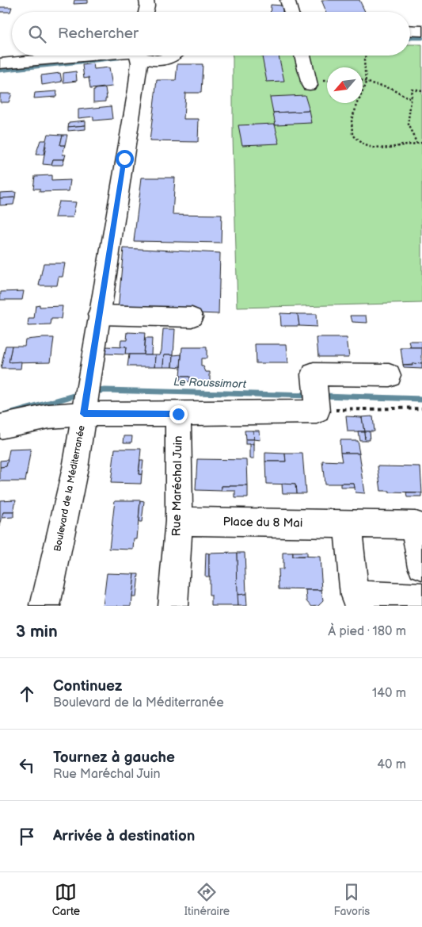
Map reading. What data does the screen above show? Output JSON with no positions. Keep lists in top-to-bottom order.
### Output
{
  "streets": {
    "street": ["Rue Maréchal Juin", "Boulevard de la Méditerranée", "Place du 8 Mai"]
  },
  "crossings": [
    ["Rue Maréchal Juin", "Place du 8 Mai"]
  ],
  "water": ["Le Roussimort"],
  "north": "bottom left",
  "page": {
    "search": "Rechercher",
    "heading": ["3 min", "À pied · 180 m"],
    "list": [
      ["Continuez", "Boulevard de la Méditerranée", "140 m"],
      ["Tournez à gauche", "Rue Maréchal Juin", "40 m"],
      "Arrivée à destination"
    ],
    "nav": ["Carte", "Itinéraire", "Favoris"]
  }
}
